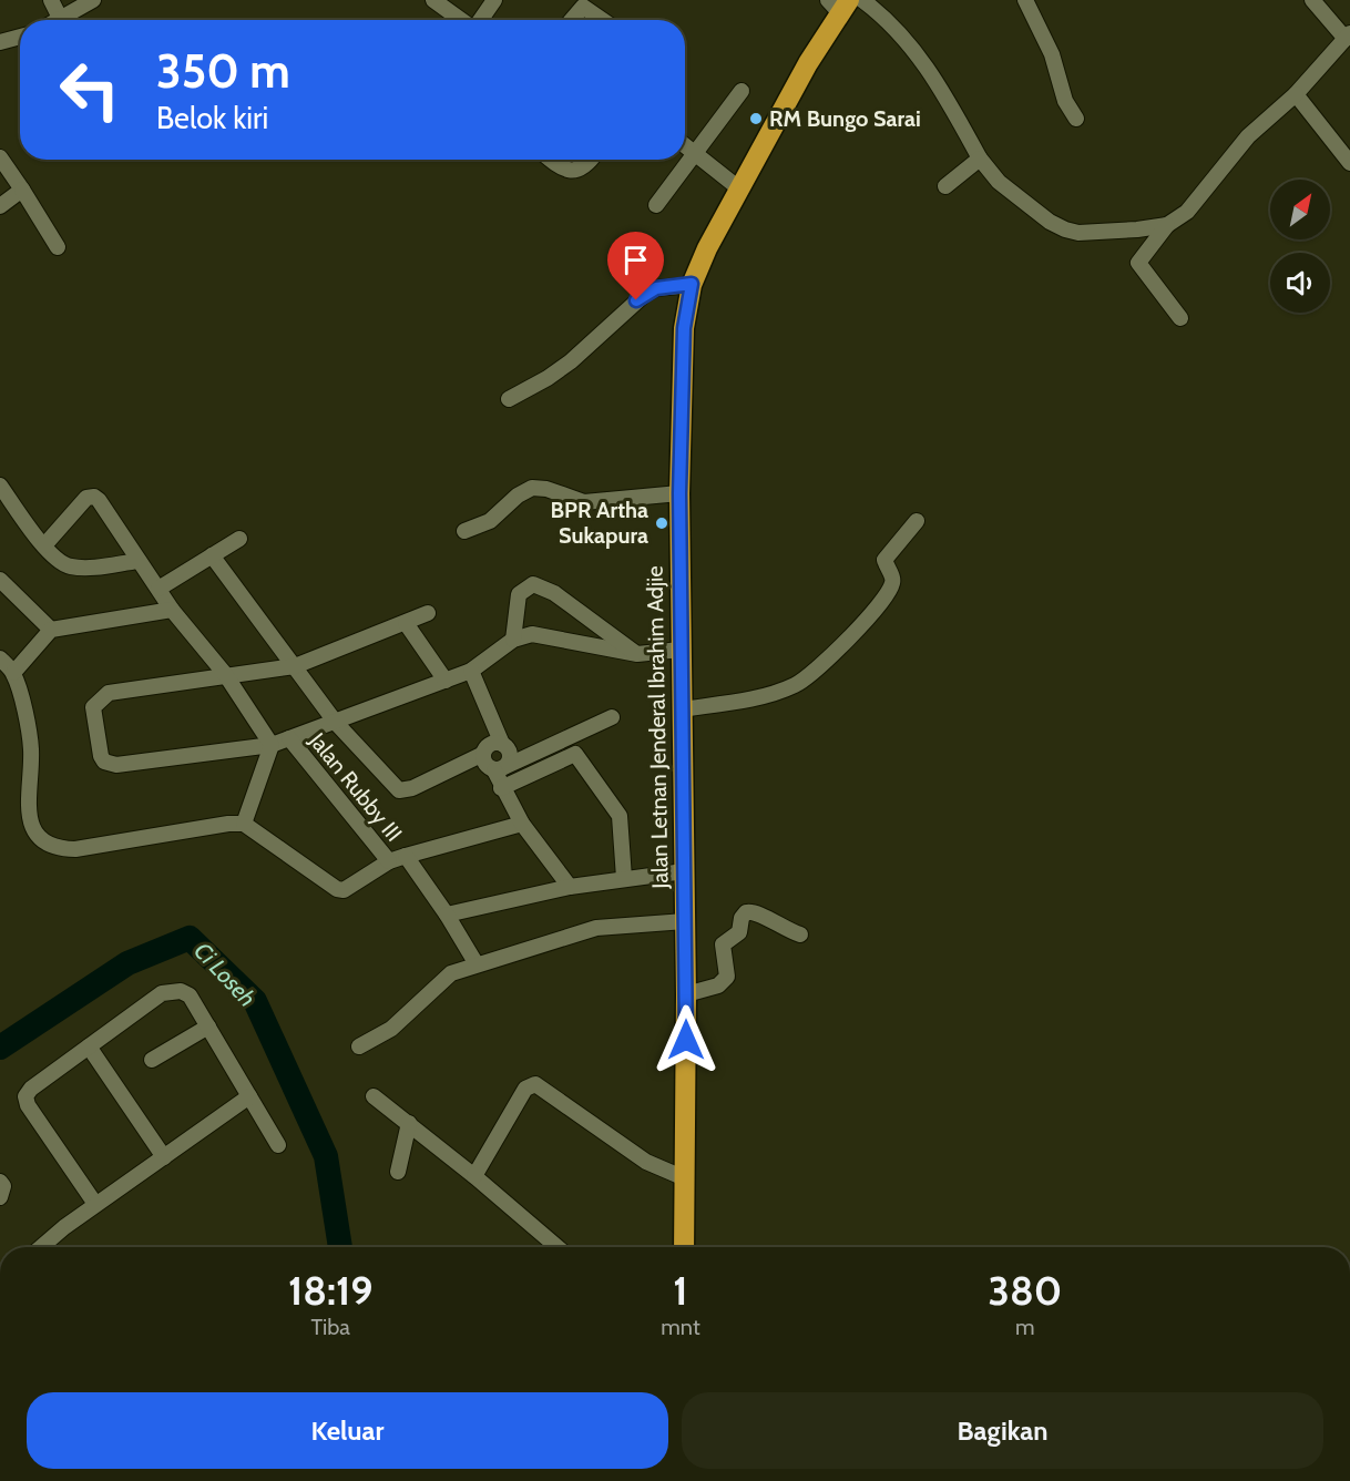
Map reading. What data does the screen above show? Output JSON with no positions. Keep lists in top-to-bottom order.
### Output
{
  "streets": {
    "highway": ["Jalan Letnan Jenderal Ibrahim Adjie"],
    "street": ["Jalan Rubby III"]
  },
  "water": ["Ci Loseh"],
  "places": ["RM Bungo Sarai", "BPR Artha Sukapura"],
  "north": "top right",
  "page": {
    "turn": ["350 m", "Belok kiri"],
    "eta": [
      "18:19",
      "Tiba",
      "1",
      "mnt",
      "380",
      "m"
    ],
    "buttons": ["Keluar", "Bagikan"]
  }
}
